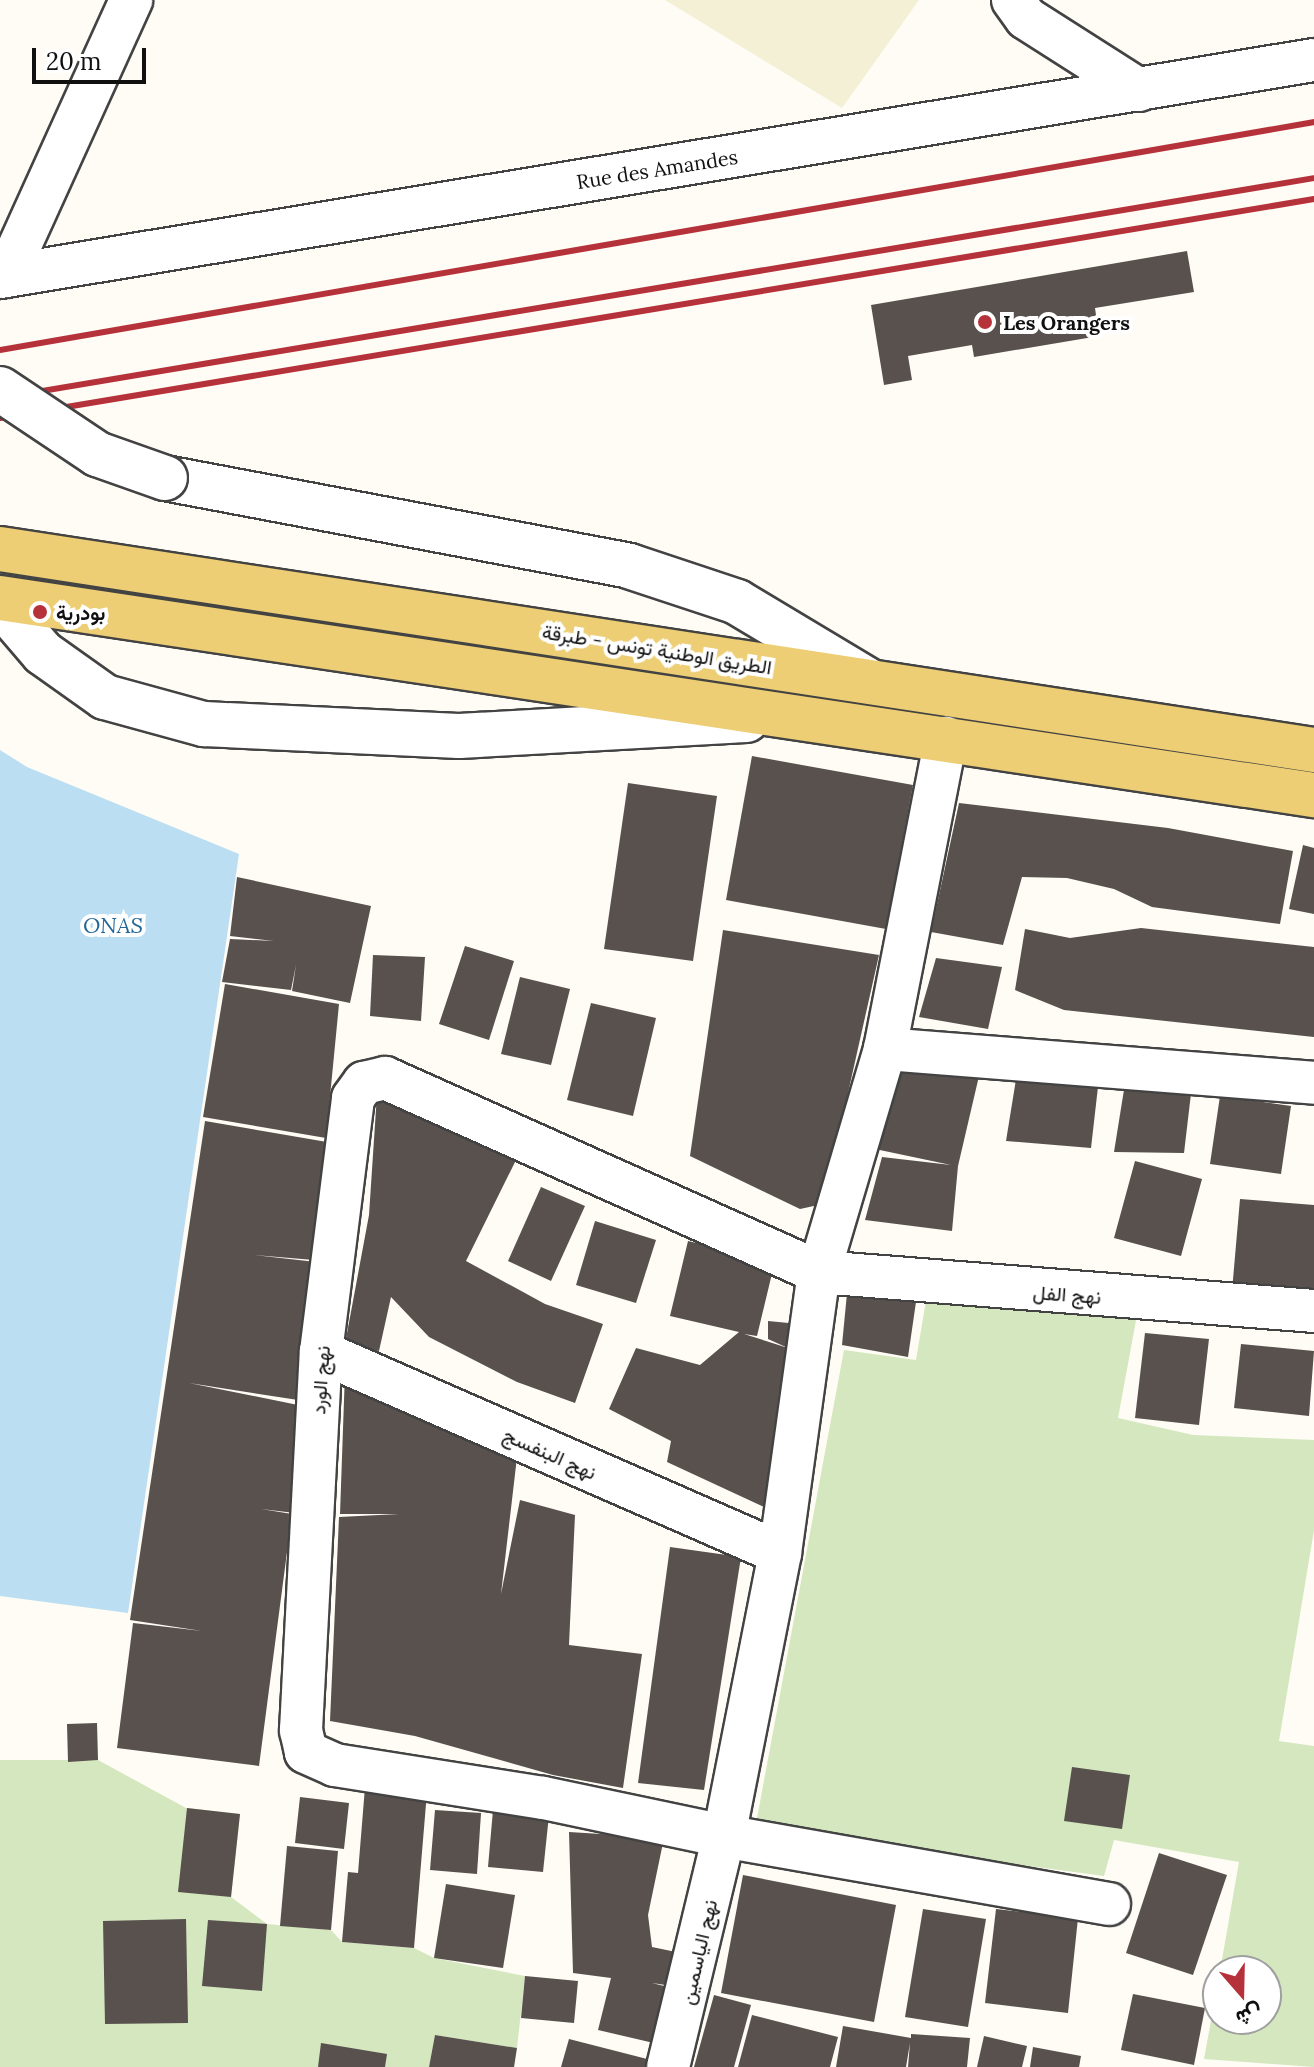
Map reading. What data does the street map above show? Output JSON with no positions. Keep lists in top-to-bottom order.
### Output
{
  "streets": {
    "main road": ["الطريق الوطنية تونس - طبرقة"],
    "street": [
      "Rue des Amandes",
      "نهج الفل",
      "نهج الورد",
      "نهج البنفسج",
      "نهج الياسمين"
    ]
  },
  "crossings": [
    ["نهج الفل", "نهج الورد"],
    ["نهج الفل", "نهج الياسمين"],
    ["نهج الورد", "نهج البنفسج"],
    ["نهج الورد", "نهج الياسمين"],
    ["نهج البنفسج", "نهج الياسمين"]
  ],
  "water": ["ONAS"],
  "places": ["Les Orangers", "بودرية"],
  "scale_bar": "20 m",
  "north": "bottom"
}
